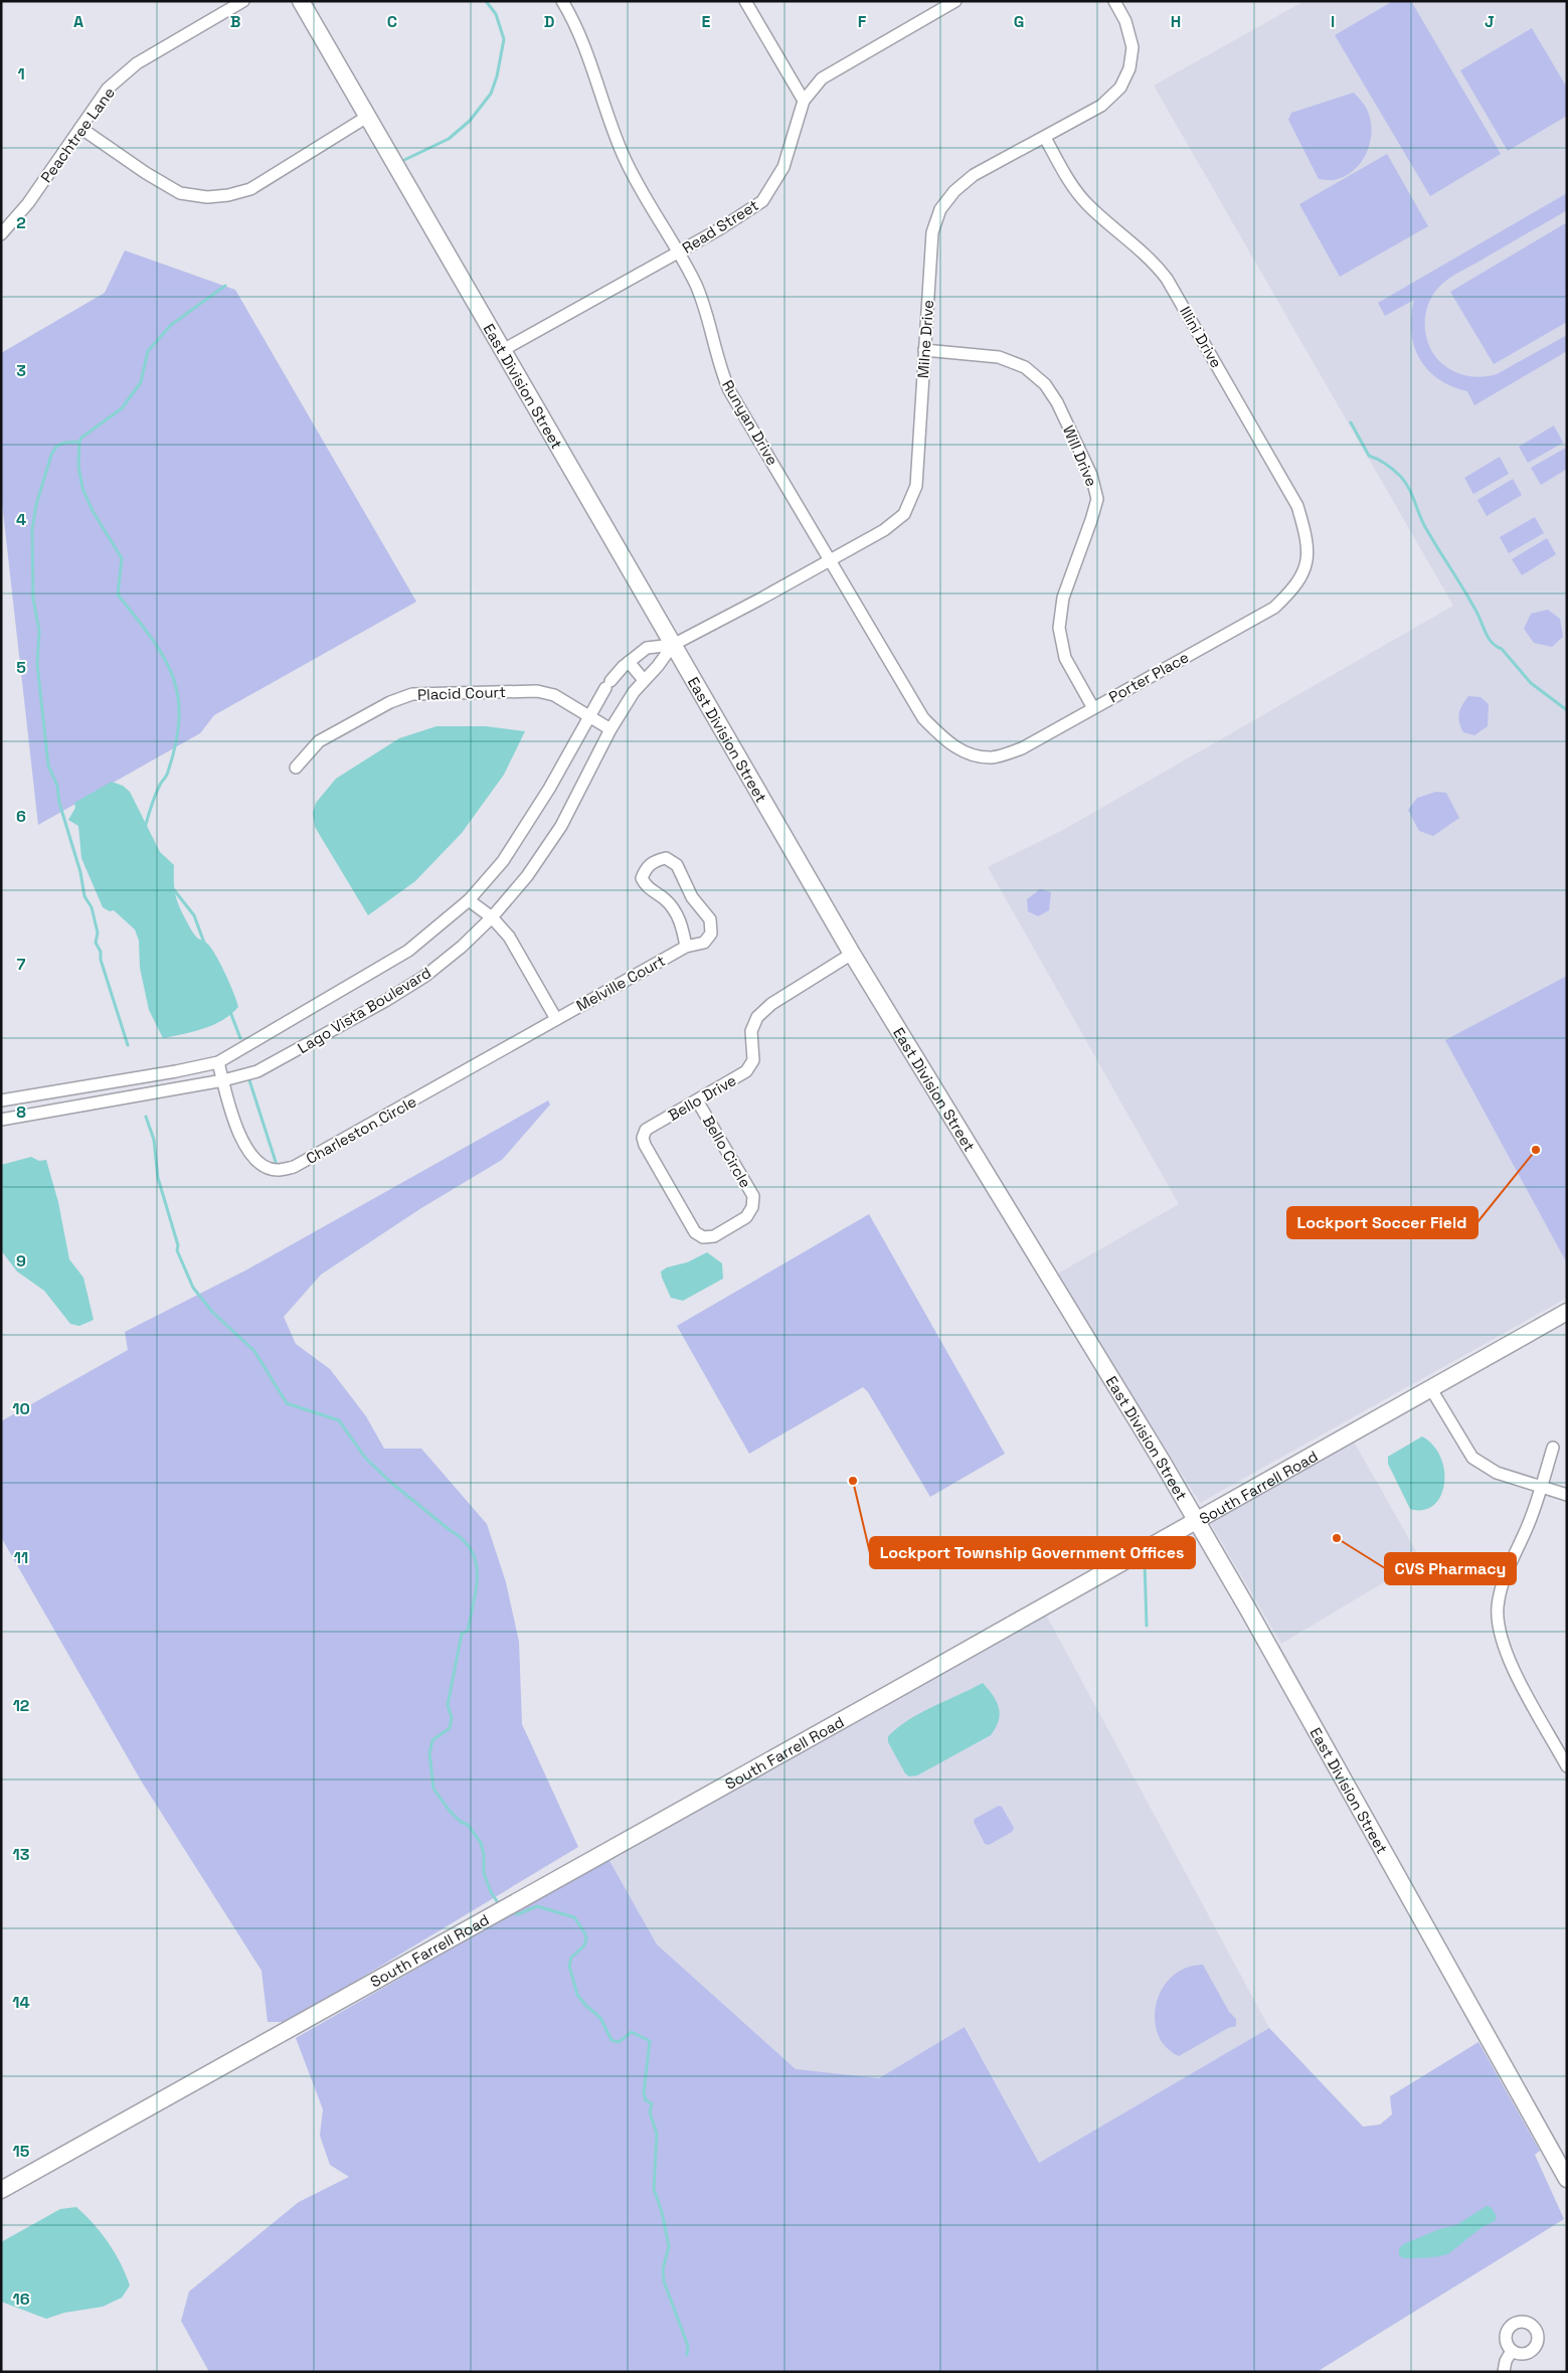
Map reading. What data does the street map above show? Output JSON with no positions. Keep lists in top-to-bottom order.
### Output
{
  "streets": {
    "street": [
      "Peachtree Lane",
      "Read Street",
      "Illini Drive",
      "Milne Drive",
      "East Division Street",
      "Runyan Drive",
      "Will Drive",
      "Porter Place",
      "Placid Court",
      "Melville Court",
      "Lago Vista Boulevard",
      "Bello Drive",
      "Charleston Circle",
      "Bello Circle",
      "South Farrell Road"
    ]
  },
  "crossings": [
    ["Read Street", "East Division Street"],
    ["Read Street", "Runyan Drive"],
    ["Illini Drive", "Milne Drive"],
    ["Illini Drive", "Porter Place"],
    ["Milne Drive", "East Division Street"],
    ["Milne Drive", "Runyan Drive"],
    ["Milne Drive", "Will Drive"],
    ["Milne Drive", "Lago Vista Boulevard"],
    ["East Division Street", "Lago Vista Boulevard"],
    ["East Division Street", "Bello Drive"],
    ["East Division Street", "South Farrell Road"],
    ["Runyan Drive", "Porter Place"],
    ["Will Drive", "Porter Place"],
    ["Placid Court", "Lago Vista Boulevard"],
    ["Melville Court", "Charleston Circle"],
    ["Lago Vista Boulevard", "Charleston Circle"],
    ["Bello Drive", "Bello Circle"]
  ],
  "places": ["Lockport Soccer Field", "Lockport Township Government Offices", "CVS Pharmacy"],
  "grid": {
    "columns": [
      "A",
      "B",
      "C",
      "D",
      "E",
      "F",
      "G",
      "H",
      "I",
      "J"
    ],
    "rows": [
      "1",
      "2",
      "3",
      "4",
      "5",
      "6",
      "7",
      "8",
      "9",
      "10",
      "11",
      "12",
      "13",
      "14",
      "15",
      "16"
    ]
  }
}
